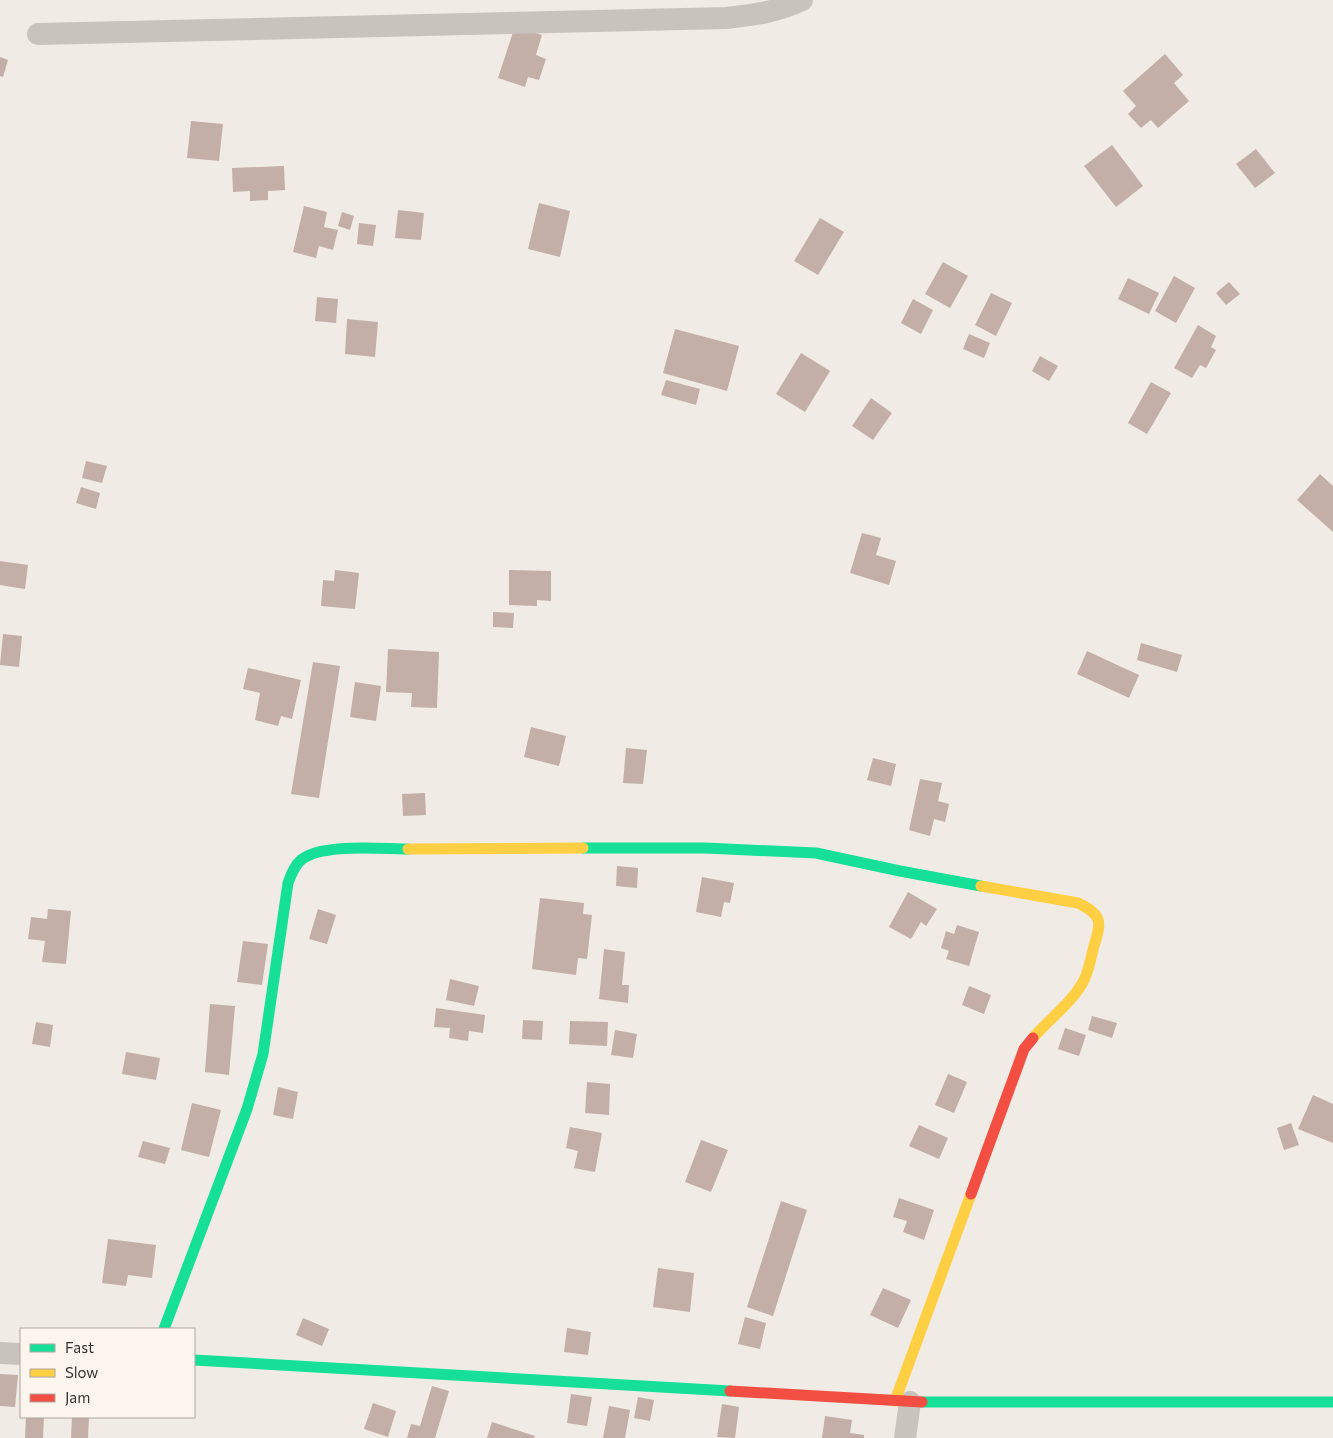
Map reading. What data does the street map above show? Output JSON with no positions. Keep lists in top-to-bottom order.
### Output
{
  "legend": ["Fast", "Slow", "Jam"]
}
